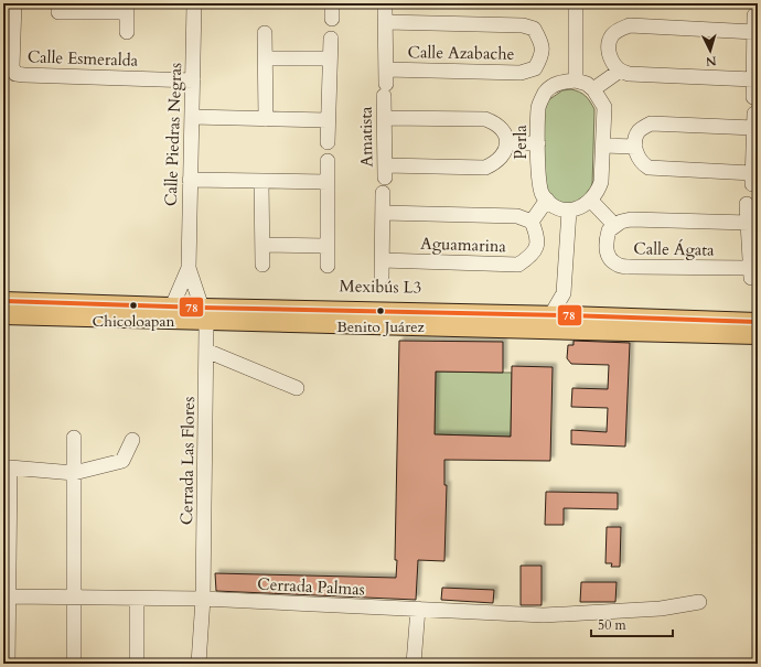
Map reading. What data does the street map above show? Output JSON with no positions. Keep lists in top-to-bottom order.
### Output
{
  "streets": {
    "street": [
      "Calle Azabache",
      "Calle Esmeralda",
      "Calle Piedras Negras",
      "Amatista",
      "Perla",
      "Aguamarina",
      "Calle Ágata",
      "Cerrada Las Flores",
      "Cerrada Palmas"
    ]
  },
  "crossings": [
    ["Calle Azabache", "Amatista"],
    ["Calle Azabache", "Perla"],
    ["Calle Esmeralda", "Calle Piedras Negras"],
    ["Calle Piedras Negras", "Cerrada Las Flores"],
    ["Cerrada Las Flores", "Cerrada Palmas"]
  ],
  "places": ["Chicoloapan", "Benito Juárez"],
  "lines": ["transit line 78"],
  "scale_bar": "50 m",
  "north": "bottom"
}
